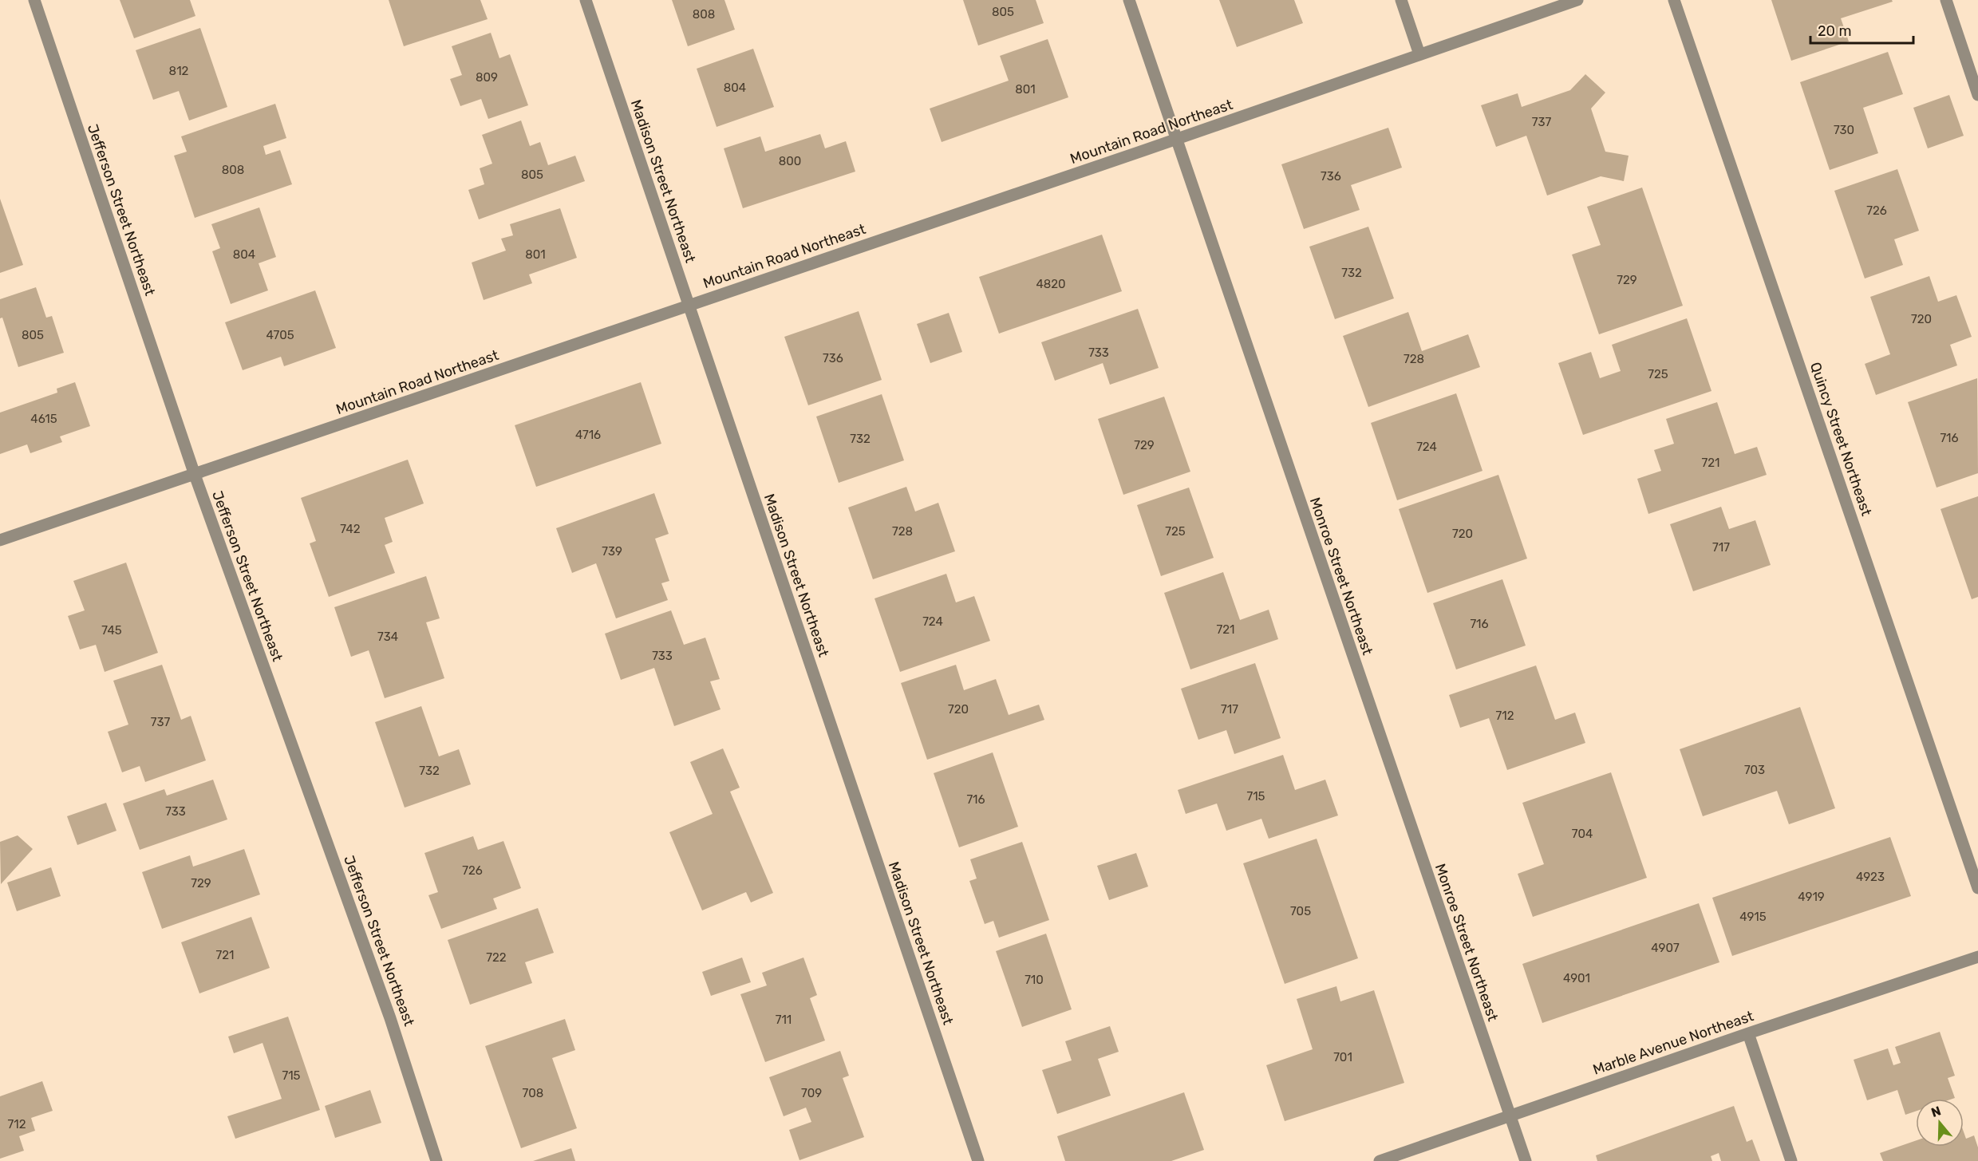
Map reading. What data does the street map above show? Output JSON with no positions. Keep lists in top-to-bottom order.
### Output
{
  "streets": {
    "street": [
      "Mountain Road Northeast",
      "Madison Street Northeast",
      "Jefferson Street Northeast",
      "Quincy Street Northeast",
      "Monroe Street Northeast",
      "Marble Avenue Northeast"
    ]
  },
  "crossings": [
    ["Mountain Road Northeast", "Madison Street Northeast"],
    ["Mountain Road Northeast", "Jefferson Street Northeast"],
    ["Mountain Road Northeast", "Monroe Street Northeast"],
    ["Monroe Street Northeast", "Marble Avenue Northeast"]
  ],
  "house_numbers": [
    "805",
    "808",
    "812",
    "809",
    "804",
    "801",
    "737",
    "730",
    "800",
    "808",
    "805",
    "736",
    "726",
    "804",
    "801",
    "732",
    "729",
    "4820",
    "720",
    "805",
    "4705",
    "733",
    "736",
    "728",
    "725",
    "4615",
    "4716",
    "716",
    "732",
    "729",
    "724",
    "721",
    "742",
    "728",
    "725",
    "720",
    "717",
    "739",
    "724",
    "716",
    "721",
    "745",
    "734",
    "733",
    "720",
    "717",
    "712",
    "737",
    "703",
    "732",
    "715",
    "716",
    "733",
    "704",
    "726",
    "4923",
    "729",
    "4919",
    "705",
    "4915",
    "4907",
    "721",
    "722",
    "4901",
    "710",
    "711",
    "701",
    "715",
    "708",
    "709",
    "712"
  ],
  "scale_bar": "20 m",
  "north": "top"
}
